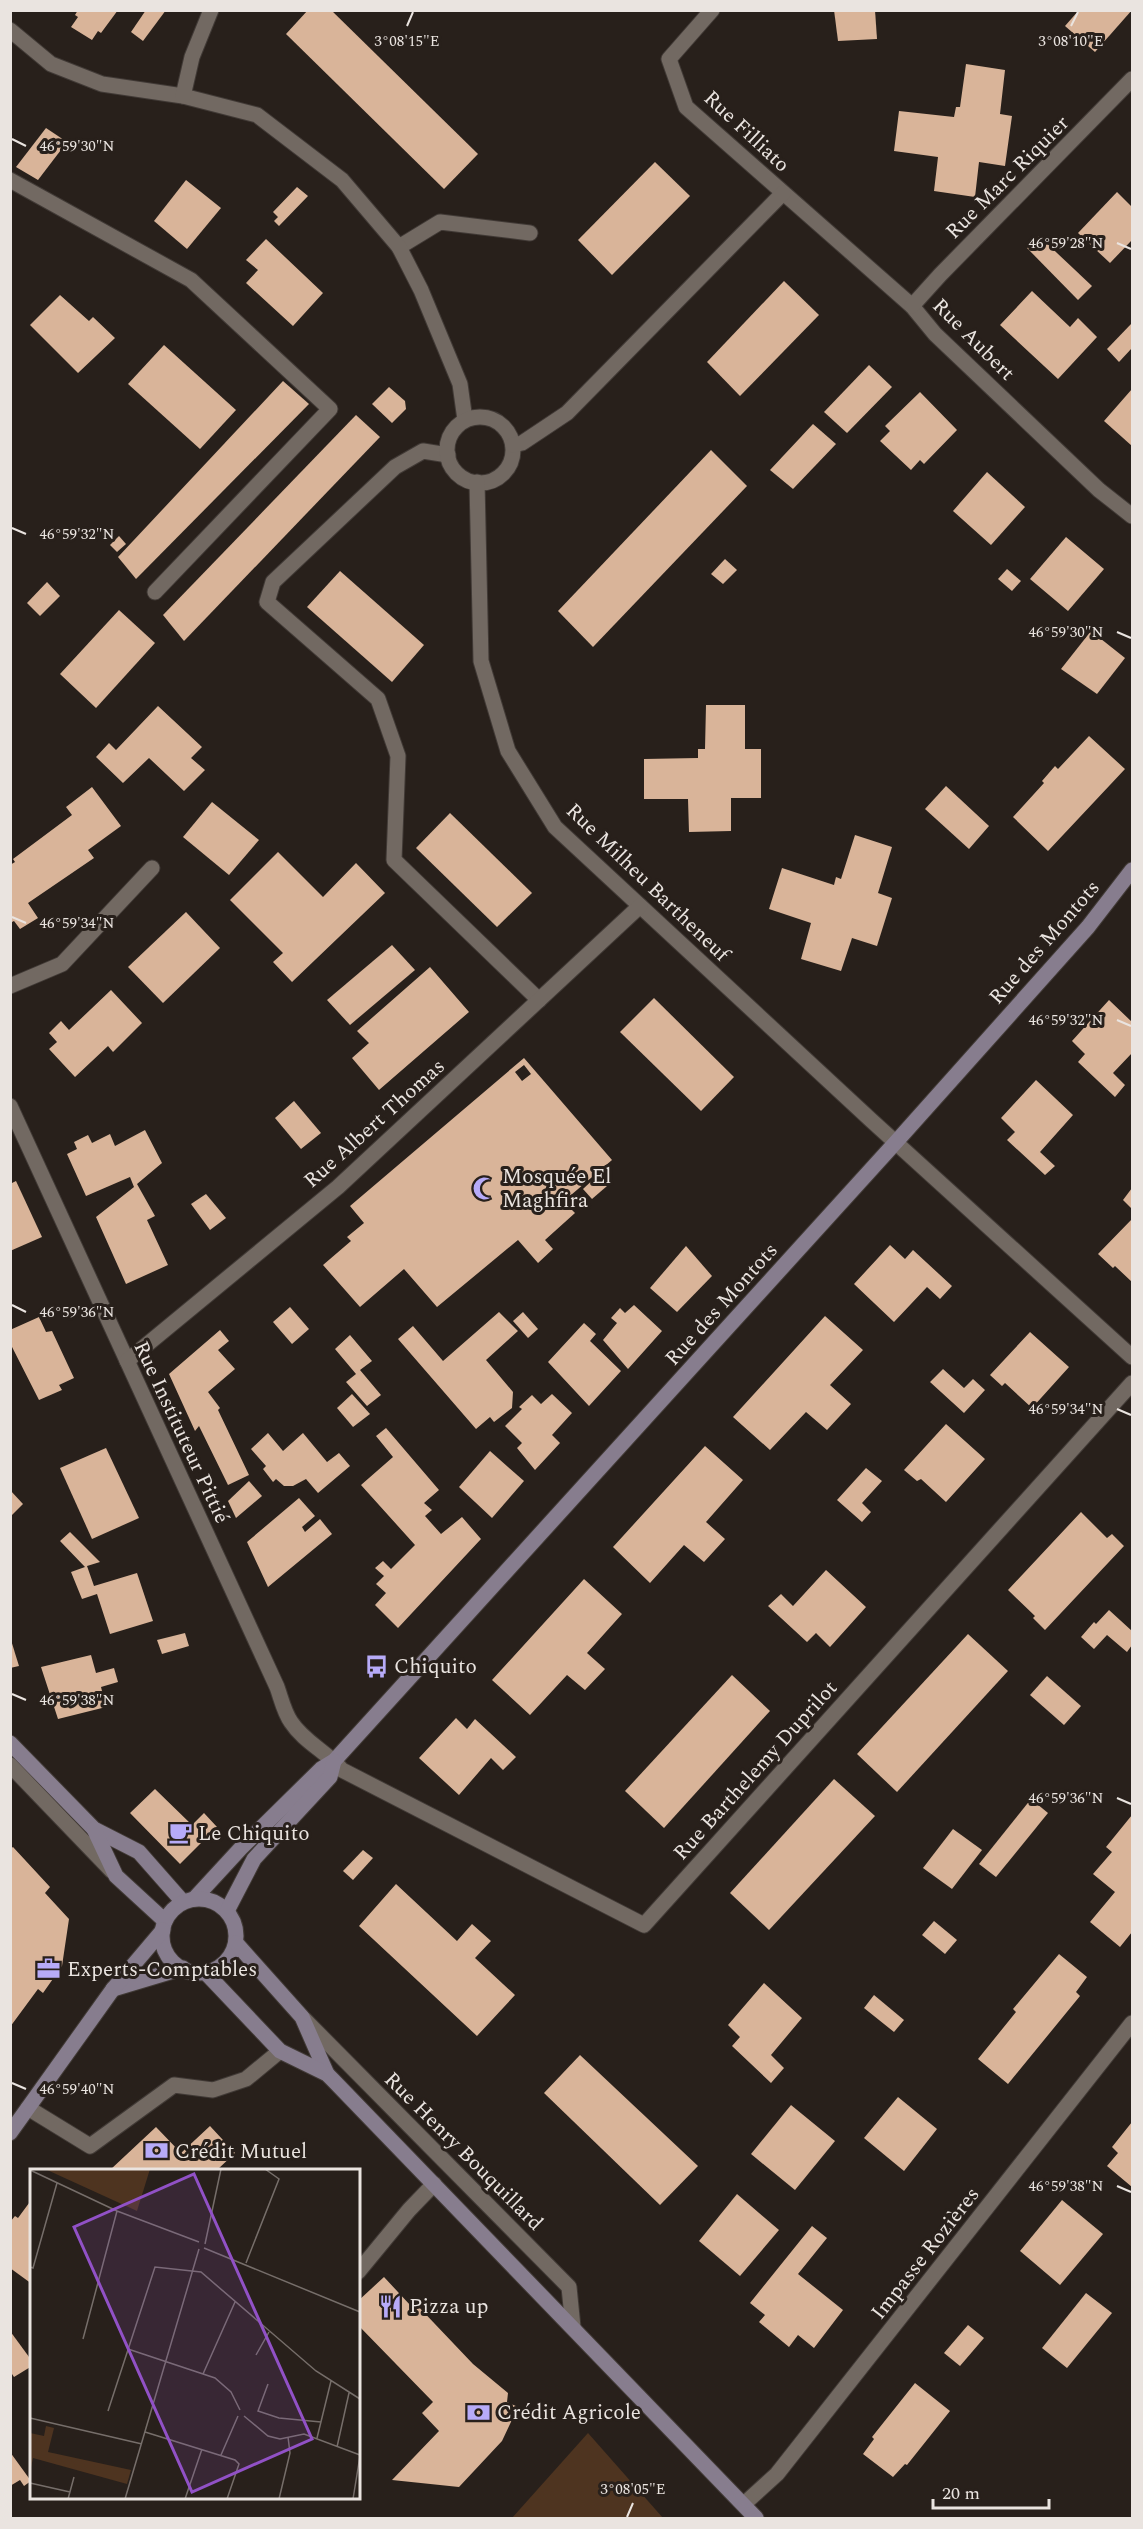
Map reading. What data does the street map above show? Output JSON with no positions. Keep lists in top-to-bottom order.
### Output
{
  "streets": {
    "main road": ["Rue des Montots", "Rue Henry Bouquillard"],
    "street": [
      "Rue Filliato",
      "Rue Marc Riquier",
      "Rue Aubert",
      "Rue Milheu Bartheneuf",
      "Rue Albert Thomas",
      "Rue Instituteur Pittié",
      "Rue Barthelemy Duprilot",
      "Impasse Rozières"
    ]
  },
  "crossings": [
    ["Rue Filliato", "Rue Aubert"],
    ["Rue Marc Riquier", "Rue Aubert"],
    ["Rue Milheu Bartheneuf", "Rue des Montots"],
    ["Rue Milheu Bartheneuf", "Rue Albert Thomas"],
    ["Rue des Montots", "Rue Instituteur Pittié"],
    ["Rue des Montots", "Rue Barthelemy Duprilot"],
    ["Rue des Montots", "Rue Henry Bouquillard"],
    ["Rue Albert Thomas", "Rue Instituteur Pittié"],
    ["Rue Instituteur Pittié", "Rue Barthelemy Duprilot"],
    ["Rue Henry Bouquillard", "Impasse Rozières"]
  ],
  "places": {
    "mosque": ["Mosquée El Maghfira"],
    "bus stop": ["Chiquito"],
    "cafe": ["Le Chiquito"],
    "office": ["Experts-Comptables"],
    "bank": ["Crédit Mutuel", "Crédit Agricole"],
    "restaurant": ["Pizza up"]
  },
  "scale_bar": "20 m",
  "coordinates": [
    "3°08'15\"E",
    "3°08'10\"E",
    "46°59'30\"N",
    "46°59'28\"N",
    "46°59'32\"N",
    "46°59'34\"N",
    "46°59'36\"N",
    "46°59'38\"N",
    "46°59'40\"N",
    "3°08'05\"E"
  ]
}
